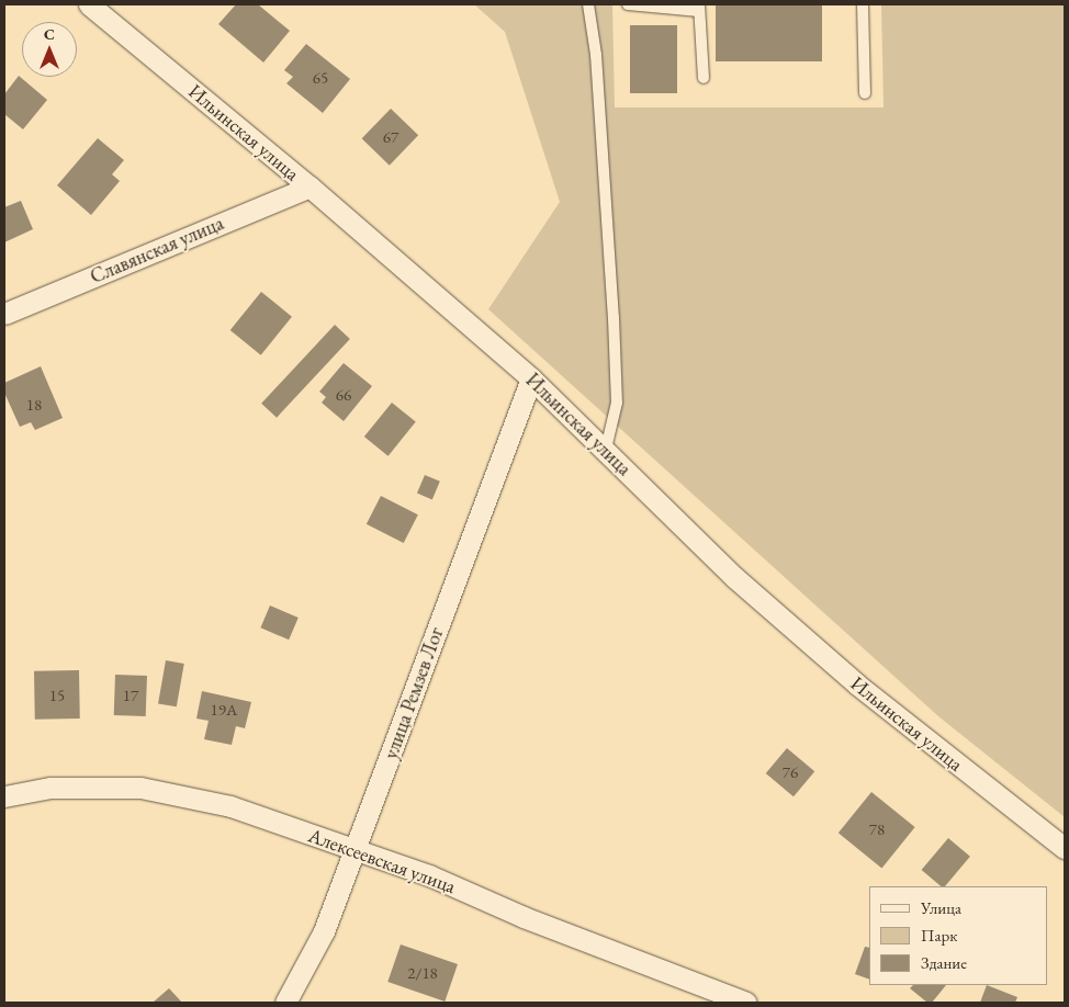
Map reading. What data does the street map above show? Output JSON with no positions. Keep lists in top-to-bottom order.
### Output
{
  "streets": {
    "street": [
      "Ильинская улица",
      "Славянская улица",
      "улица Ремзев Лог",
      "Алексеевская улица"
    ]
  },
  "crossings": [
    ["Ильинская улица", "Славянская улица"],
    ["Ильинская улица", "улица Ремзев Лог"],
    ["улица Ремзев Лог", "Алексеевская улица"]
  ],
  "house_numbers": [
    "65",
    "67",
    "66",
    "18",
    "15",
    "17",
    "19А",
    "76",
    "78",
    "2/18"
  ],
  "legend": ["Улица", "Парк", "Здание"],
  "north": "top"
}
